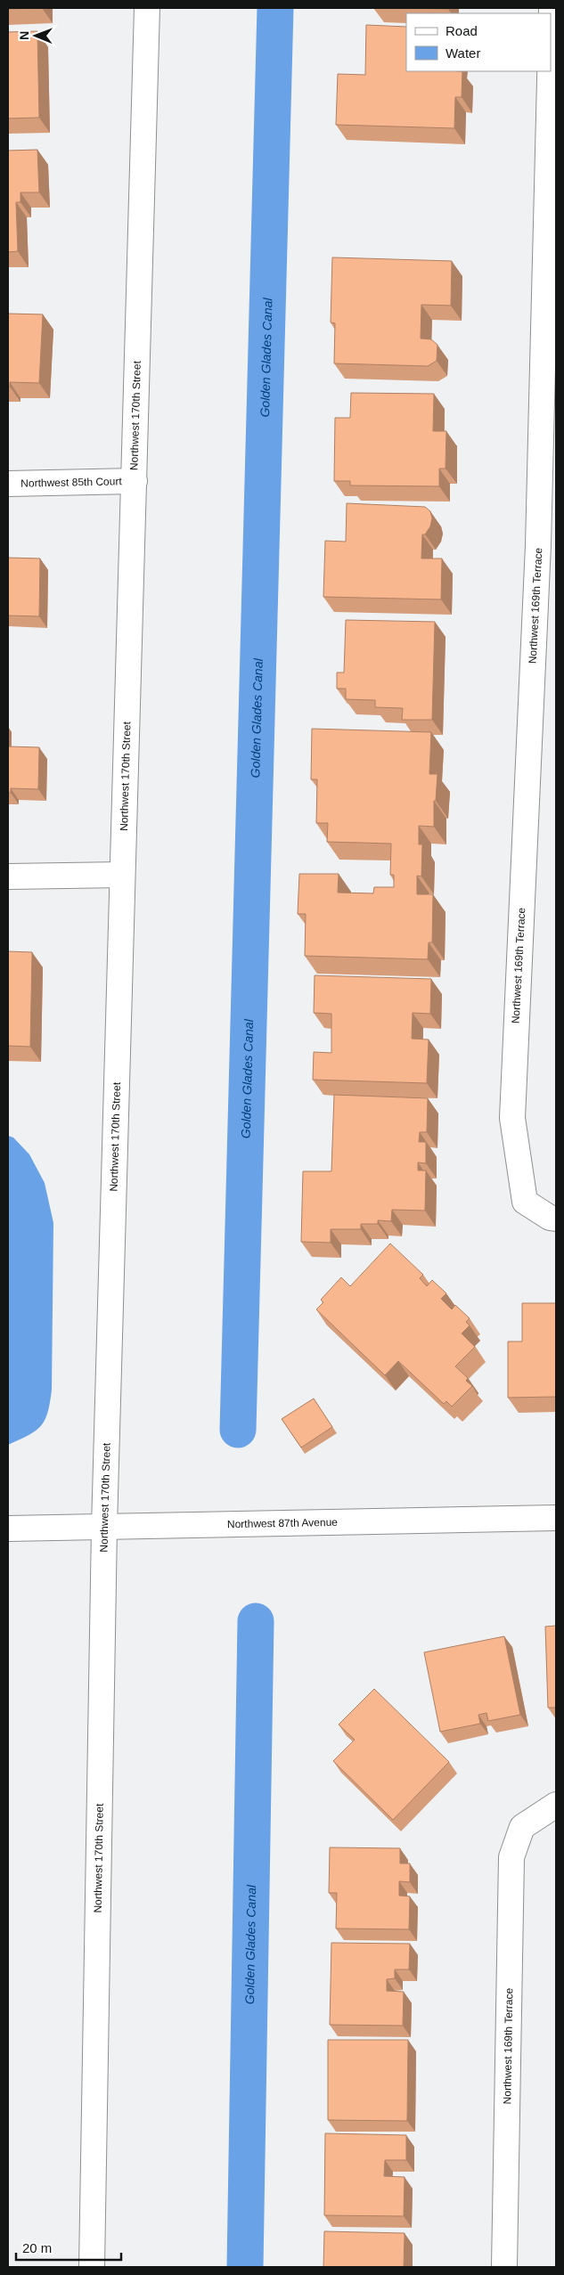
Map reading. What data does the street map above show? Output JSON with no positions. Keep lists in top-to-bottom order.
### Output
{
  "streets": {
    "street": [
      "Northwest 170th Street",
      "Northwest 85th Court",
      "Northwest 169th Terrace",
      "Northwest 87th Avenue"
    ]
  },
  "crossings": [
    ["Northwest 170th Street", "Northwest 85th Court"],
    ["Northwest 170th Street", "Northwest 87th Avenue"]
  ],
  "water": ["Golden Glades Canal"],
  "legend": ["Road", "Water"],
  "scale_bar": "20 m",
  "north": "left"
}
